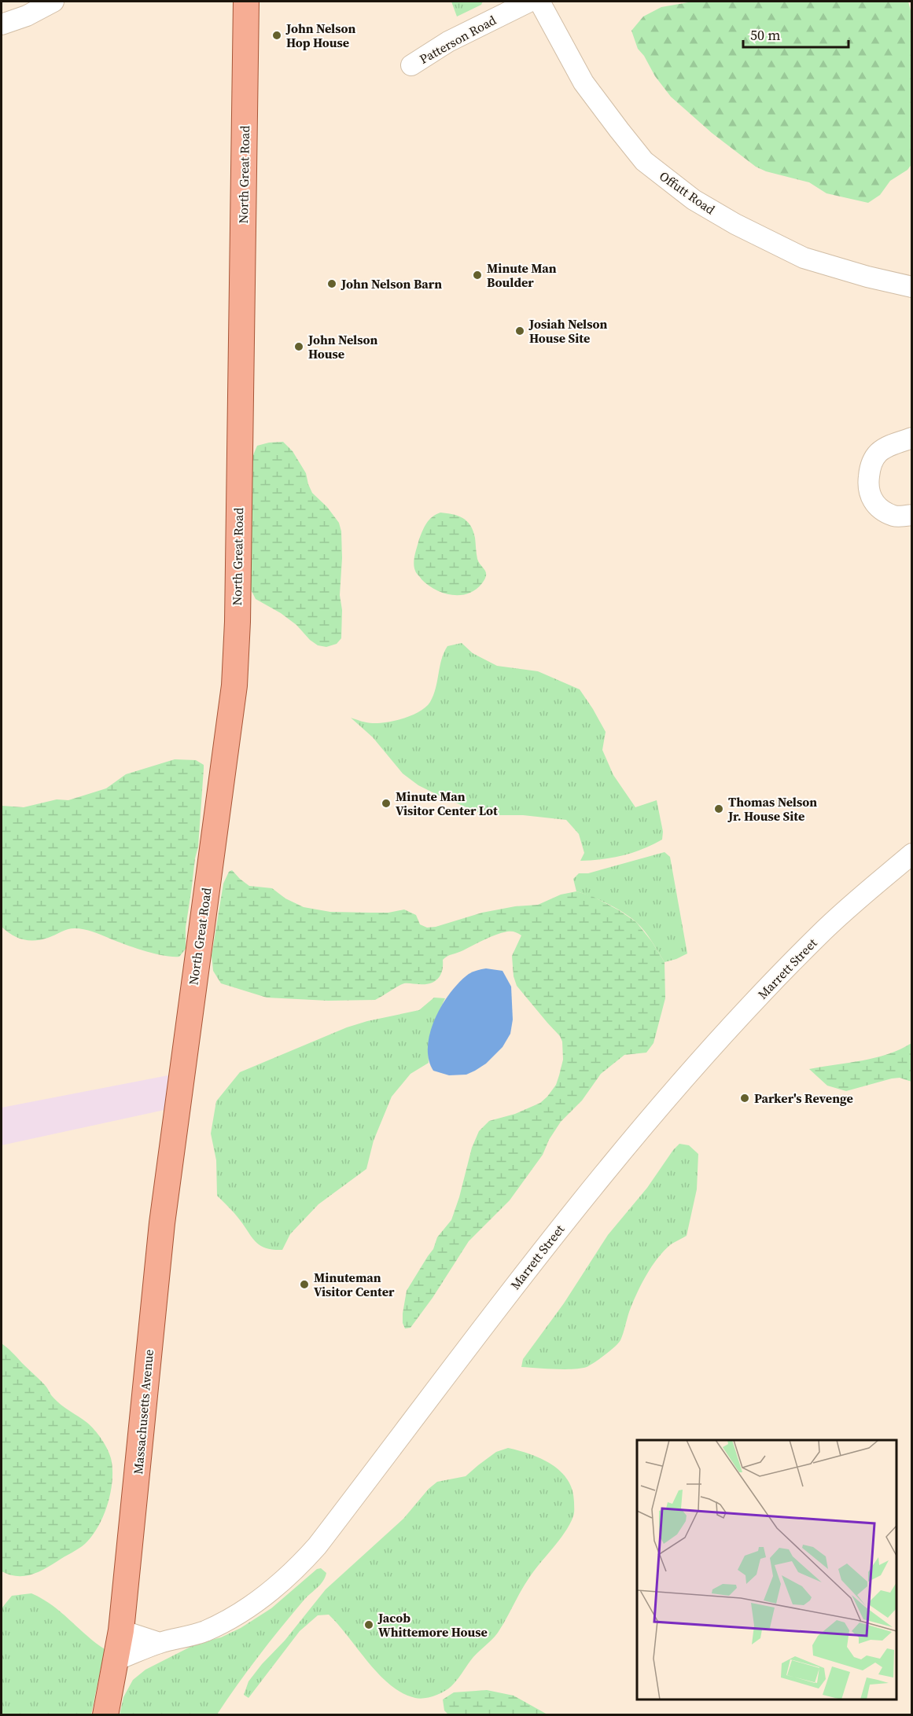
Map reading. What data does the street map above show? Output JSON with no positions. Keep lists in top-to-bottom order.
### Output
{
  "streets": {
    "main road": ["North Great Road", "Massachusetts Avenue"],
    "street": ["Patterson Road", "Offutt Road", "Marrett Street"]
  },
  "crossings": [
    ["North Great Road", "Massachusetts Avenue"],
    ["Marrett Street", "Massachusetts Avenue"]
  ],
  "places": [
    "John Nelson Hop House",
    "Minute Man Boulder",
    "John Nelson Barn",
    "Josiah Nelson House Site",
    "John Nelson House",
    "Minute Man Visitor Center Lot",
    "Thomas Nelson Jr. House Site",
    "Parker's Revenge",
    "Minuteman Visitor Center",
    "Jacob Whittemore House"
  ],
  "scale_bar": "50 m"
}
